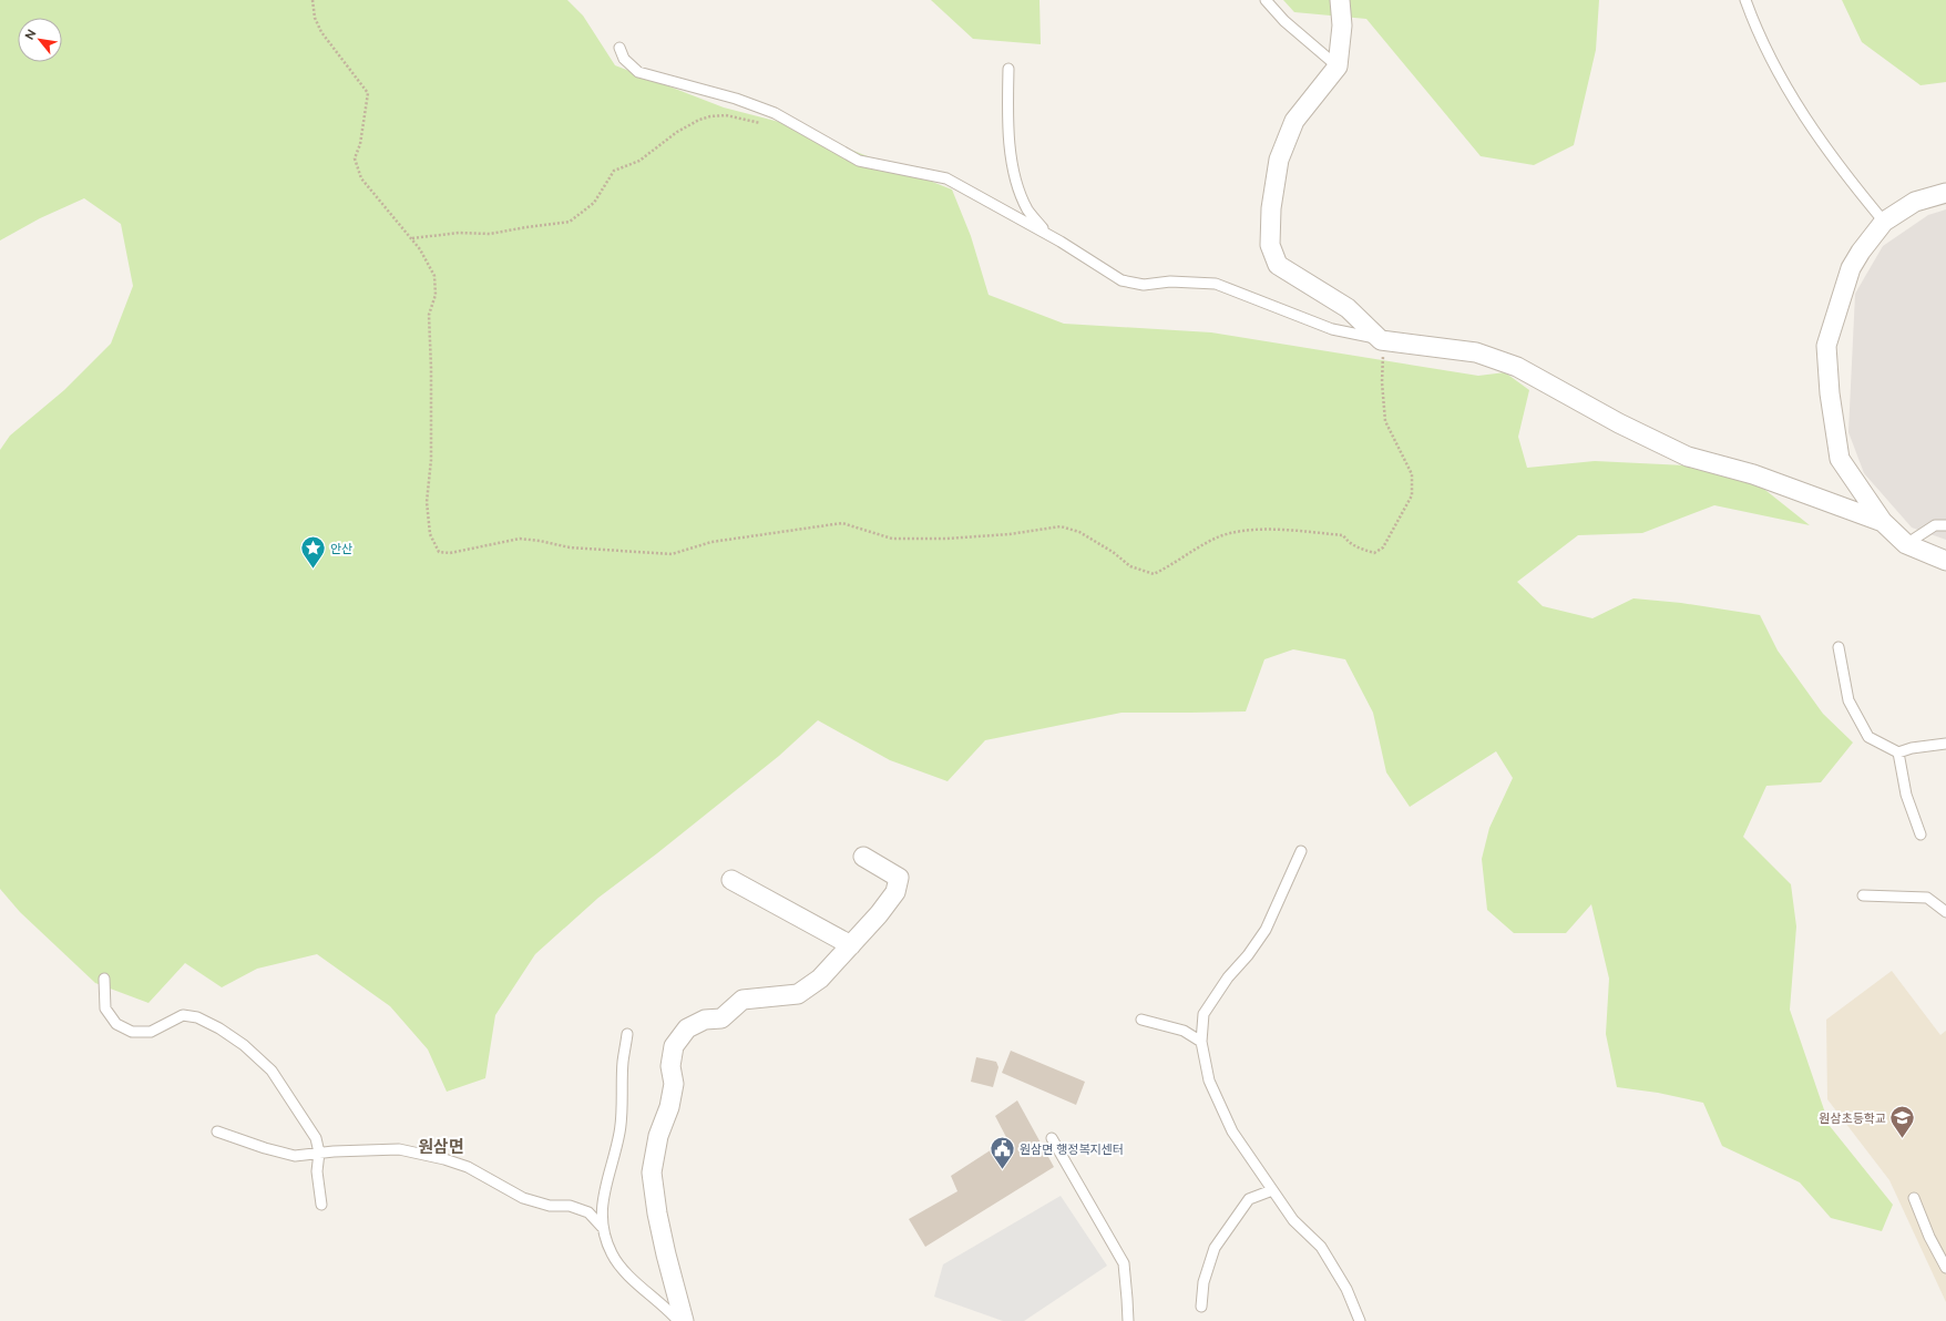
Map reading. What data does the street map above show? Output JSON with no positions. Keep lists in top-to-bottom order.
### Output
{
  "districts": ["원삼면"],
  "places": {
    "place": ["안산"],
    "school or university": ["원삼초등학교"],
    "public building": ["원삼면 행정복지센터"]
  },
  "north": "top left"
}
